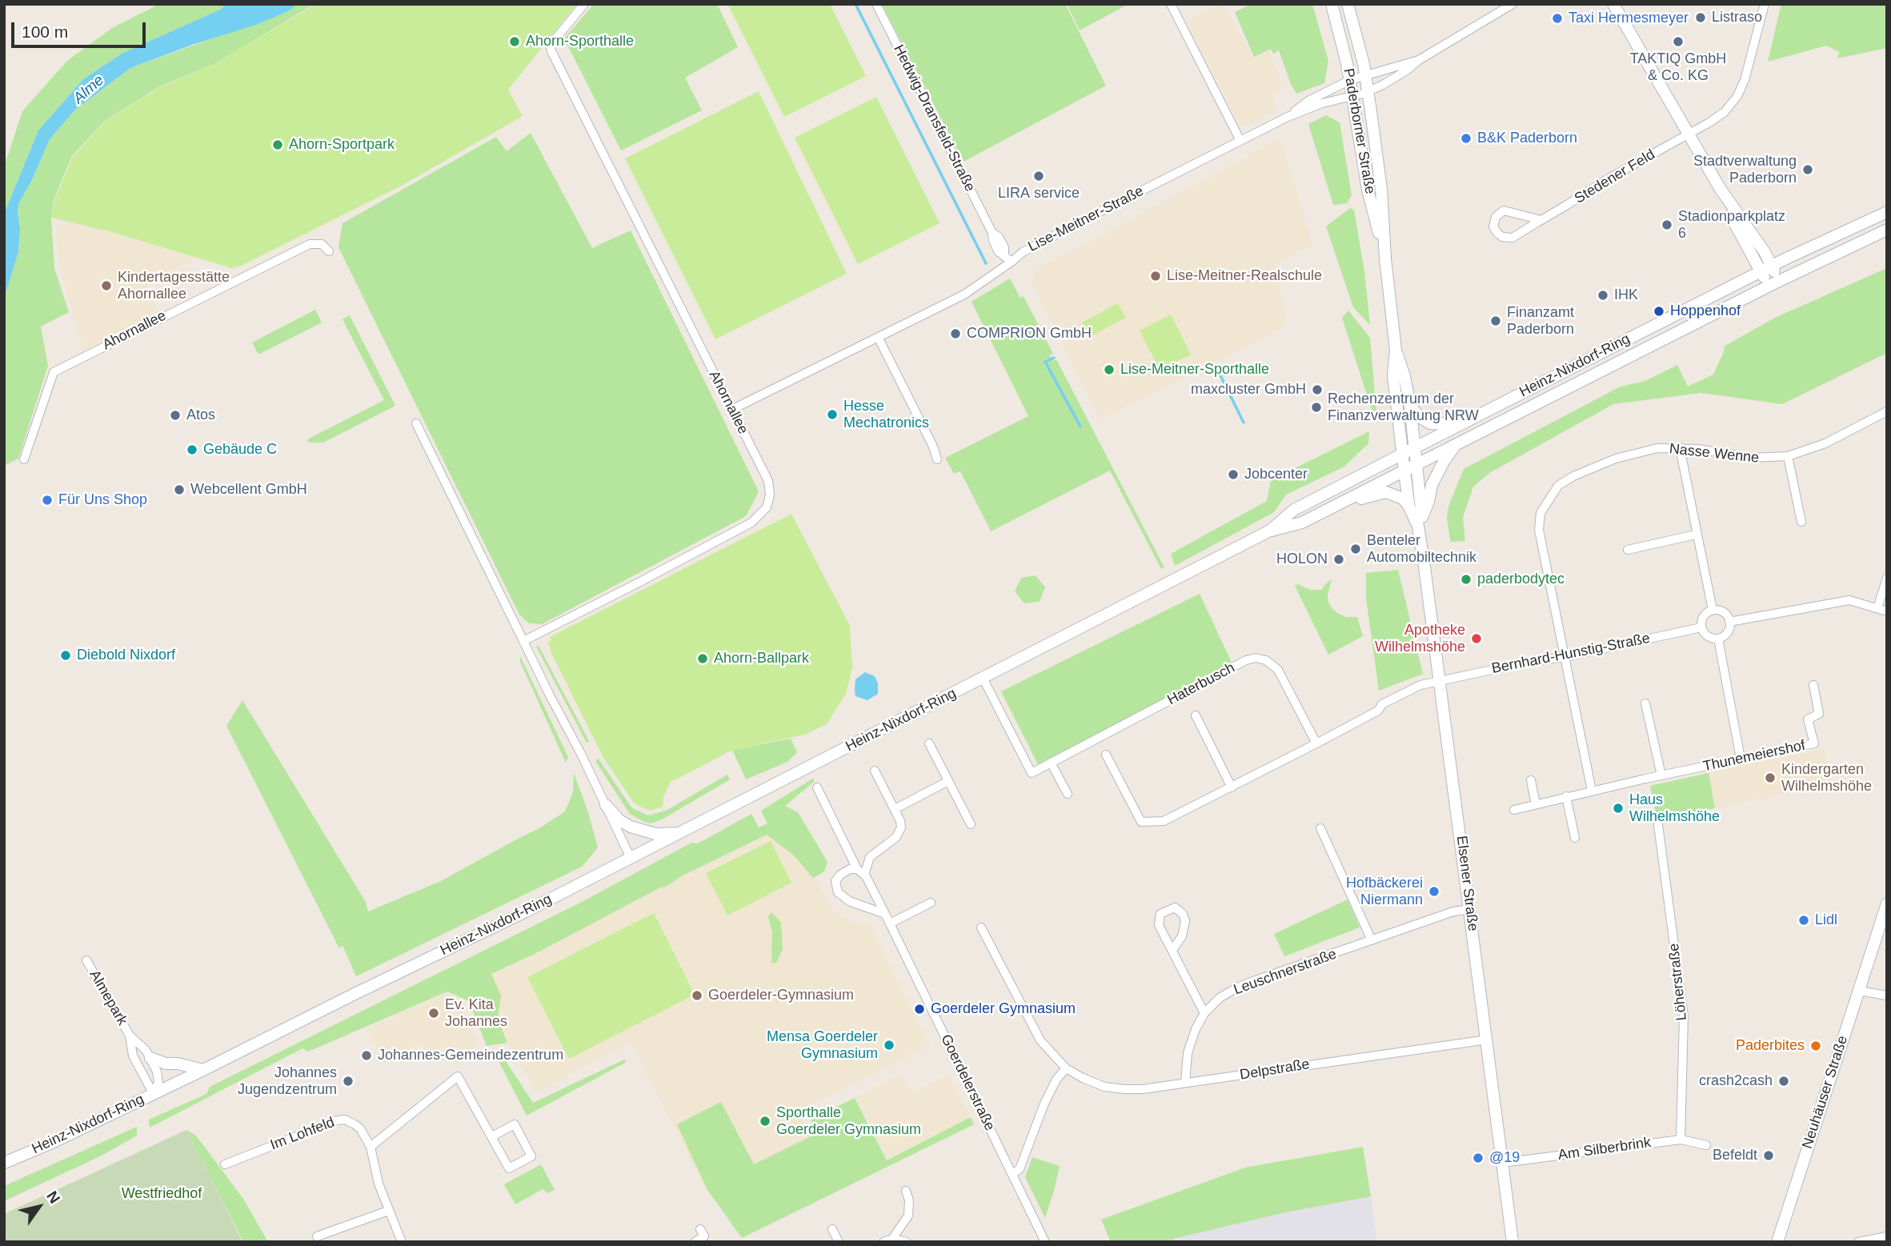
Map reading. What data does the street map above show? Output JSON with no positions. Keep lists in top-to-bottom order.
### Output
{
  "streets": {
    "main road": [
      "Paderborner Straße",
      "Heinz-Nixdorf-Ring",
      "Elsener Straße",
      "Neuhäuser Straße"
    ],
    "street": [
      "Hedwig-Dransfeld-Straße",
      "Stedener Feld",
      "Lise-Meitner-Straße",
      "Ahornallee",
      "Nasse Wenne",
      "Bernhard-Hunstig-Straße",
      "Haterbusch",
      "Thunemeiershof",
      "Leuschnerstraße",
      "Löherstraße",
      "Almepark",
      "Delpstraße",
      "Goerdelerstraße",
      "Im Lohfeld",
      "Am Silberbrink"
    ]
  },
  "crossings": [
    ["Hedwig-Dransfeld-Straße", "Lise-Meitner-Straße"],
    ["Paderborner Straße", "Lise-Meitner-Straße"],
    ["Paderborner Straße", "Heinz-Nixdorf-Ring"],
    ["Paderborner Straße", "Elsener Straße"],
    ["Lise-Meitner-Straße", "Ahornallee"],
    ["Heinz-Nixdorf-Ring", "Haterbusch"],
    ["Heinz-Nixdorf-Ring", "Elsener Straße"],
    ["Heinz-Nixdorf-Ring", "Almepark"],
    ["Nasse Wenne", "Bernhard-Hunstig-Straße"],
    ["Bernhard-Hunstig-Straße", "Elsener Straße"],
    ["Elsener Straße", "Leuschnerstraße"],
    ["Elsener Straße", "Delpstraße"],
    ["Elsener Straße", "Am Silberbrink"],
    ["Leuschnerstraße", "Delpstraße"],
    ["Löherstraße", "Am Silberbrink"]
  ],
  "water": ["Alme"],
  "parks": ["Westfriedhof"],
  "places": [
    "Listraso",
    "Taxi Hermesmeyer",
    "Ahorn-Sporthalle",
    "TAKTIQ GmbH & Co. KG",
    "B&K Paderborn",
    "Ahorn-Sportpark",
    "Stadtverwaltung Paderborn",
    "LIRA service",
    "Stadionparkplatz 6",
    "Lise-Meitner-Realschule",
    "Kindertagesstätte Ahornallee",
    "IHK",
    "Hoppenhof",
    "Finanzamt Paderborn",
    "COMPRION GmbH",
    "Lise-Meitner-Sporthalle",
    "maxcluster GmbH",
    "Rechenzentrum der Finanzverwaltung NRW",
    "Hesse Mechatronics",
    "Atos",
    "Gebäude C",
    "Jobcenter",
    "Webcellent GmbH",
    "Für Uns Shop",
    "Benteler Automobiltechnik",
    "HOLON",
    "paderbodytec",
    "Apotheke Wilhelmshöhe",
    "Diebold Nixdorf",
    "Ahorn-Ballpark",
    "Kindergarten Wilhelmshöhe",
    "Haus Wilhelmshöhe",
    "Hofbäckerei Niermann",
    "Lidl",
    "Goerdeler-Gymnasium",
    "Goerdeler Gymnasium",
    "Ev. Kita Johannes",
    "Mensa Goerdeler Gymnasium",
    "Paderbites",
    "Johannes-Gemeindezentrum",
    "Johannes Jugendzentrum",
    "crash2cash",
    "Sporthalle Goerdeler Gymnasium",
    "Befeldt",
    "@19"
  ],
  "scale_bar": "100 m",
  "north": "top right"
}
